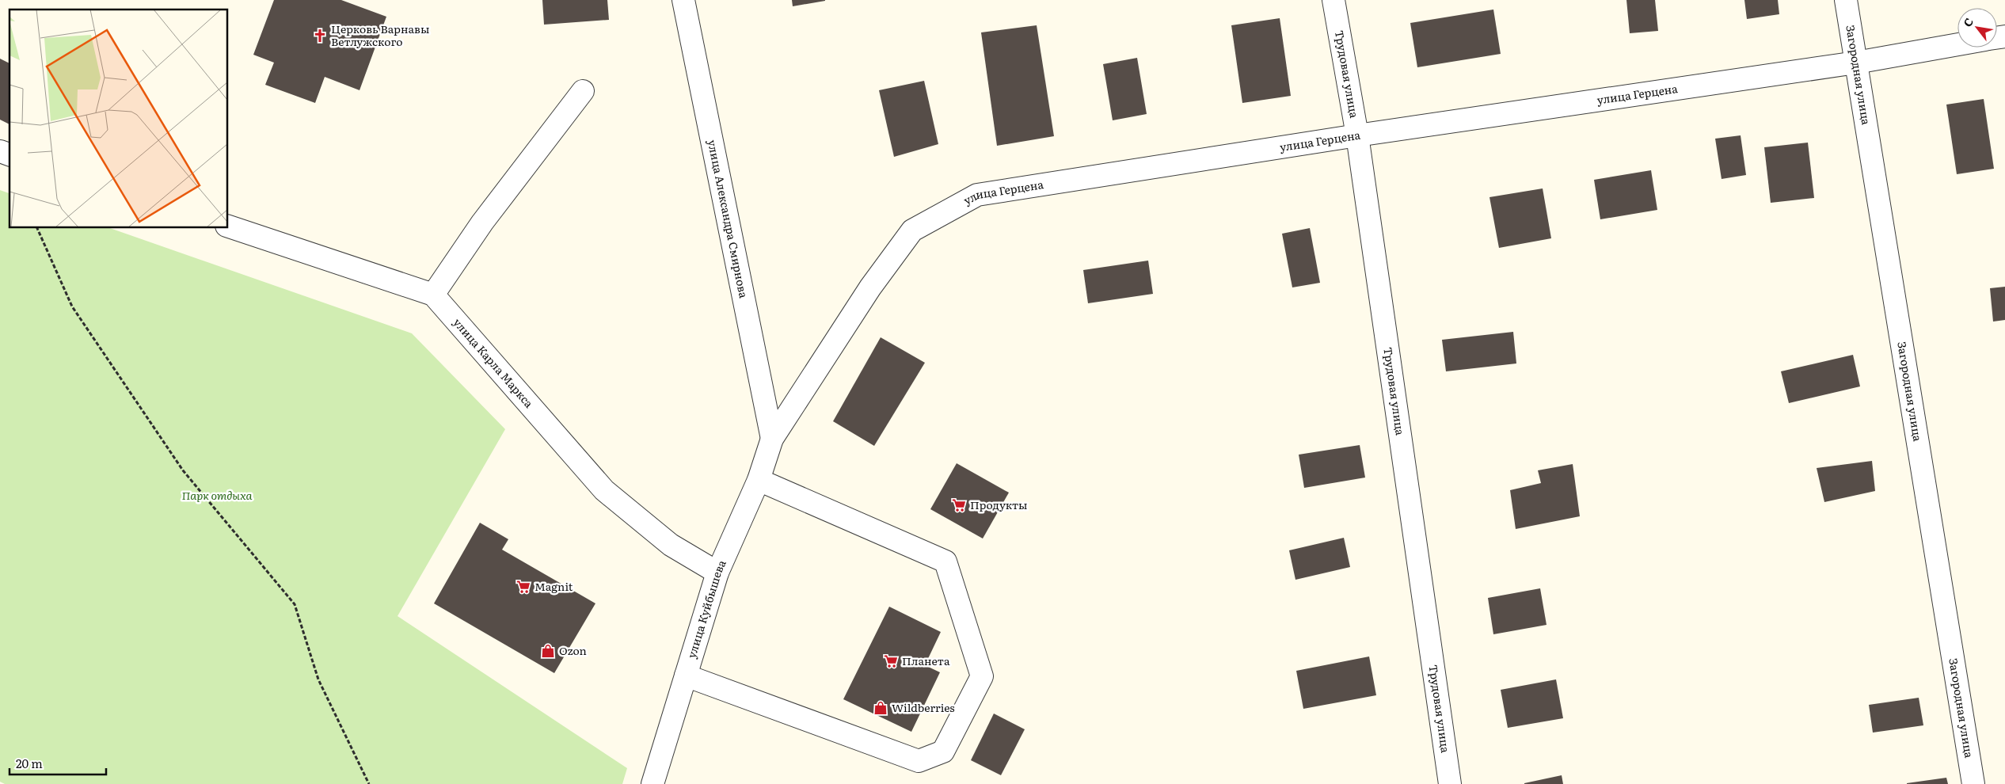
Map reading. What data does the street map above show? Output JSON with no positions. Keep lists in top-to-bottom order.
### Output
{
  "streets": {
    "street": [
      "Трудовая улица",
      "Загородная улица",
      "улица Герцена",
      "улица Александра Смирнова",
      "улица Карла Маркса",
      "улица Куйбышева"
    ]
  },
  "crossings": [
    ["Трудовая улица", "улица Герцена"],
    ["Загородная улица", "улица Герцена"],
    ["улица Герцена", "улица Александра Смирнова"],
    ["улица Герцена", "улица Куйбышева"],
    ["улица Александра Смирнова", "улица Куйбышева"],
    ["улица Карла Маркса", "улица Куйбышева"]
  ],
  "parks": ["Парк отдыха"],
  "places": {
    "church": ["Церковь Варнавы Ветлужского"],
    "supermarket": ["Продукты", "Magnit", "Планета"],
    "shop": ["Ozon", "Wildberries"]
  },
  "scale_bar": "20 m",
  "north": "top left"
}
